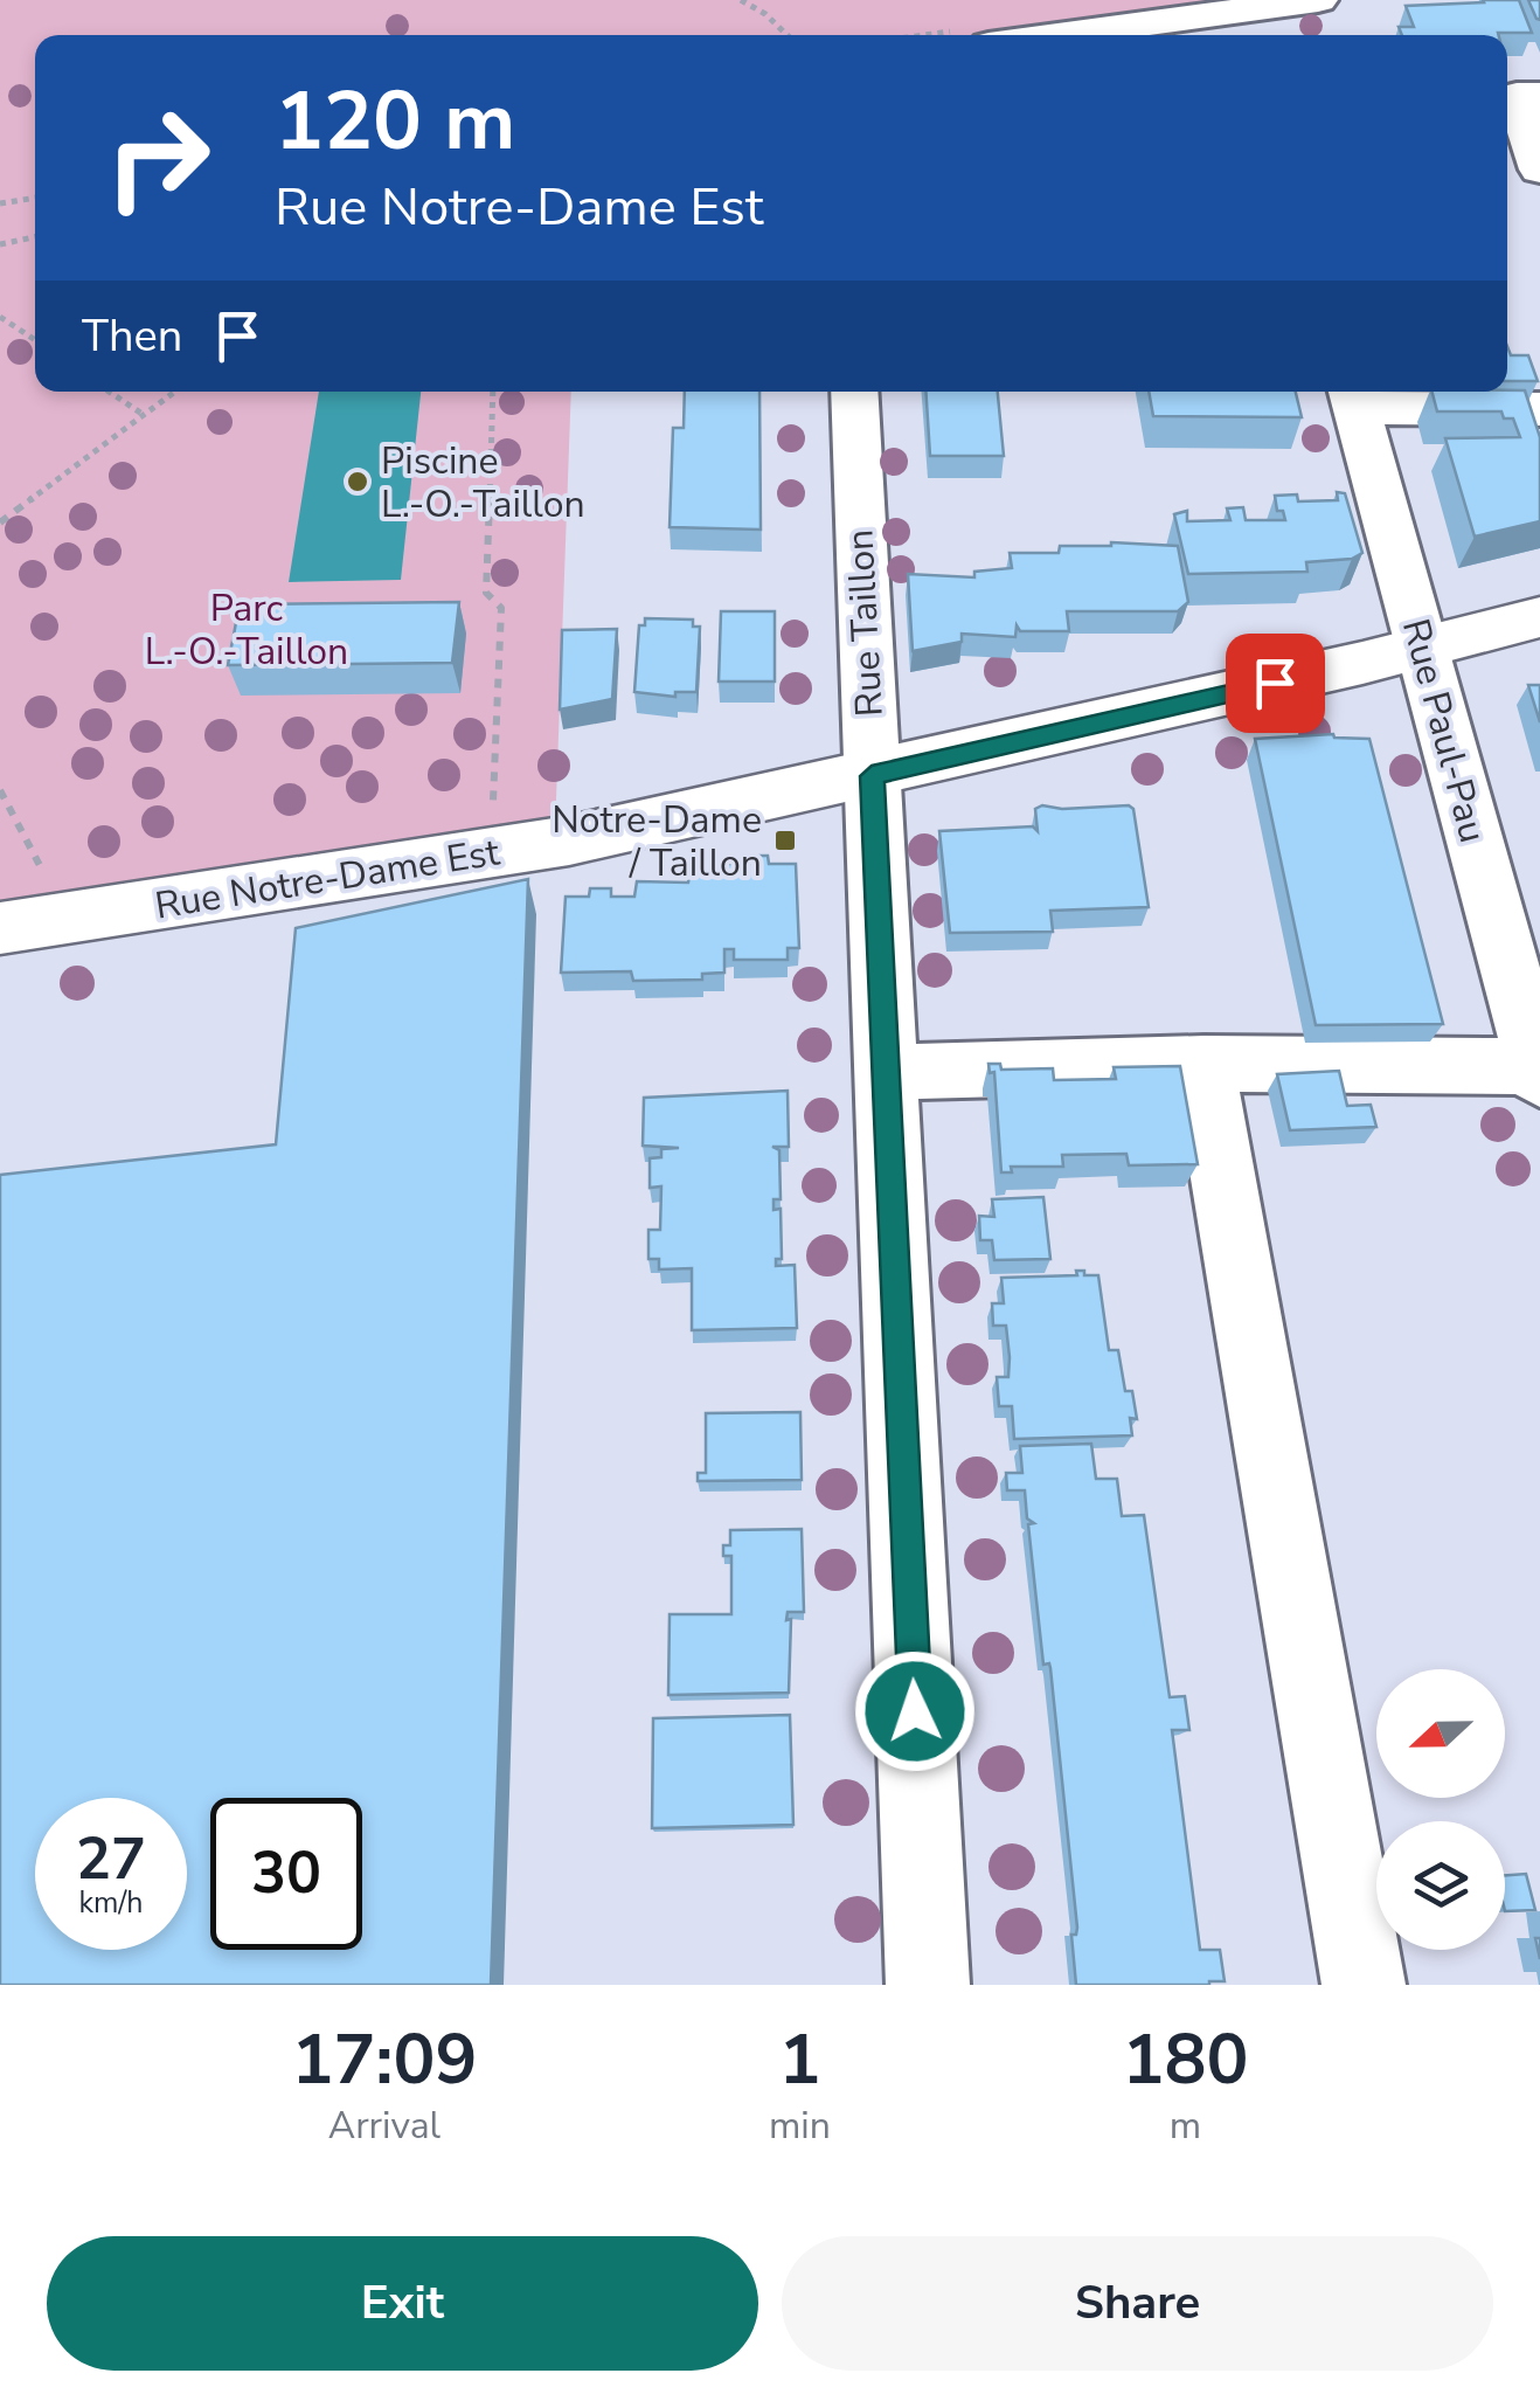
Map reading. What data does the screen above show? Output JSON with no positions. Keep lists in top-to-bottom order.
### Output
{
  "streets": {
    "main road": ["Rue Notre-Dame Est"],
    "street": ["Rue Taillon", "Rue Paul-Pau"]
  },
  "crossings": [
    ["Rue Taillon", "Rue Notre-Dame Est"],
    ["Rue Paul-Pau", "Rue Notre-Dame Est"]
  ],
  "parks": ["Parc L.-O.-Taillon"],
  "places": {
    "other": ["Piscine L.-O.-Taillon"],
    "transit": ["Notre-Dame / Taillon"]
  },
  "north": "left",
  "page": {
    "turn": ["120 m", "Rue Notre-Dame Est"],
    "then": "Then",
    "speed": "27 km/h",
    "limit": "30",
    "eta": [
      "17:09",
      "Arrival",
      "1",
      "min",
      "180",
      "m"
    ],
    "buttons": ["Exit", "Share"]
  }
}
